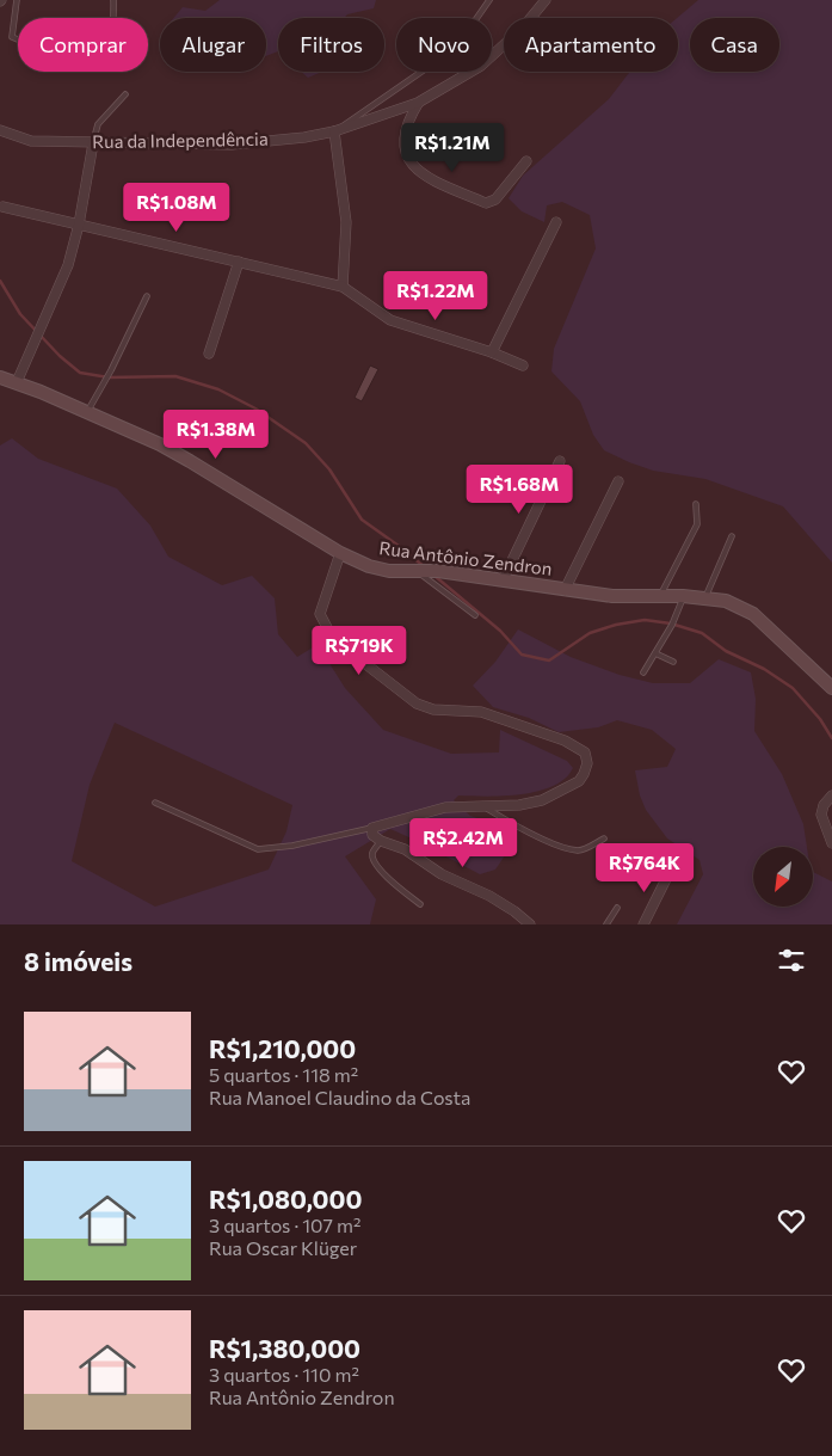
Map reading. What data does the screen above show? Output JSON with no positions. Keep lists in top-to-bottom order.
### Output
{
  "streets": {
    "street": ["Rua da Independência", "Rua Antônio Zendron"]
  },
  "north": "bottom left",
  "page": {
    "chip": [
      "Comprar",
      "Alugar",
      "Filtros",
      "Novo",
      "Apartamento",
      "Casa"
    ],
    "price": [
      "R$1.21M",
      "R$1.08M",
      "R$1.22M",
      "R$1.38M",
      "R$1.68M",
      "R$719K",
      "R$2.42M",
      "R$764K"
    ],
    "heading": "8 imóveis",
    "list": [
      {
        "name": "R$1,210,000",
        "note": "5 quartos · 118 m² · Rua Manoel Claudino da Costa"
      },
      {
        "name": "R$1,080,000",
        "note": "3 quartos · 107 m² · Rua Oscar Klüger"
      },
      {
        "name": "R$1,380,000",
        "note": "3 quartos · 110 m² · Rua Antônio Zendron"
      }
    ]
  }
}
